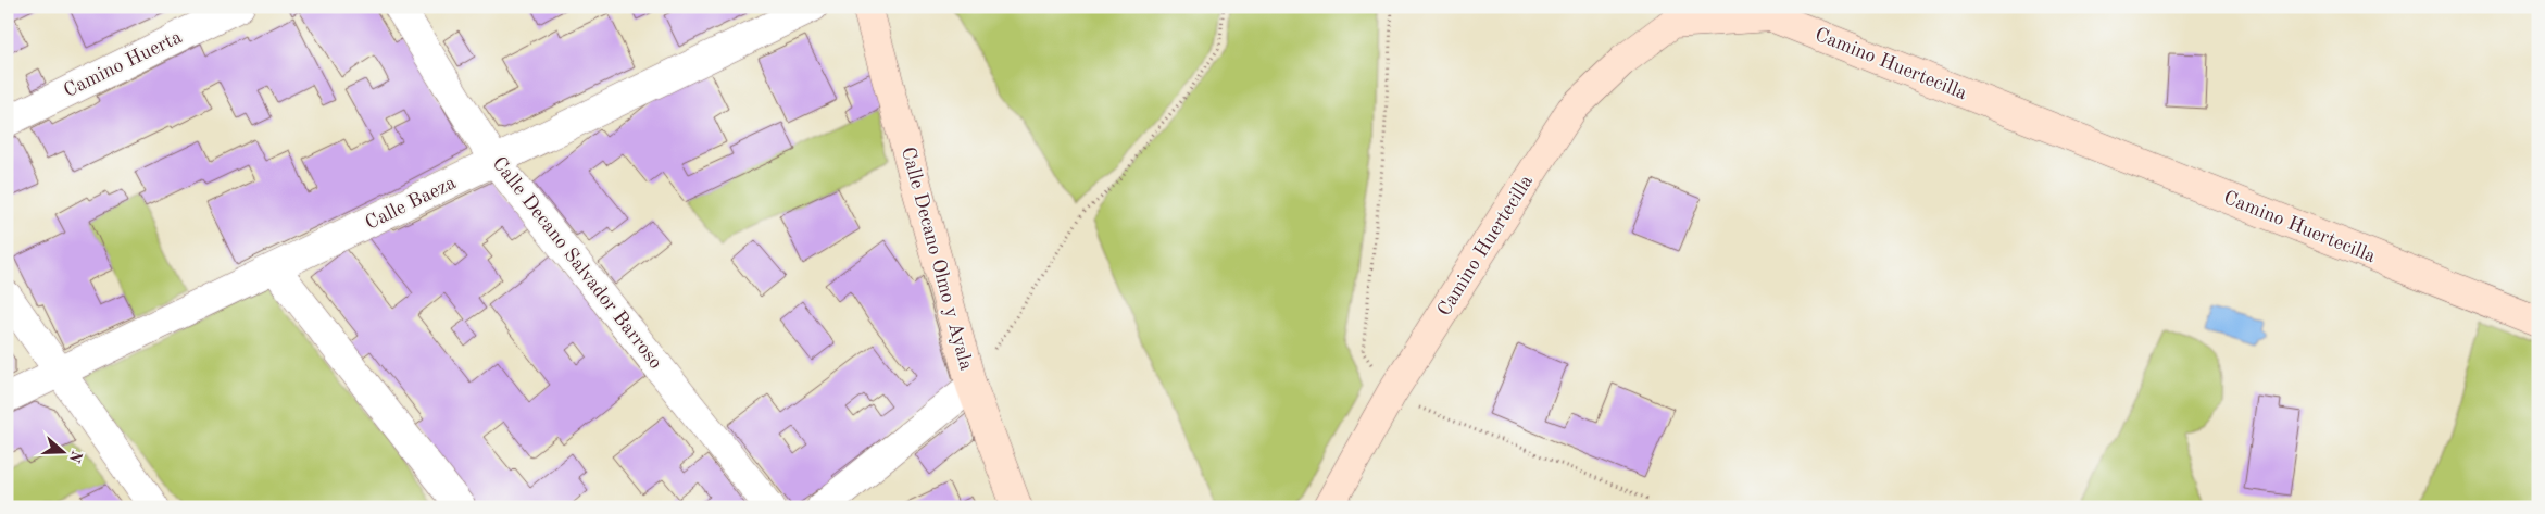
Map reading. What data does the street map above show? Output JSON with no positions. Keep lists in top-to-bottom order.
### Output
{
  "streets": {
    "street": [
      "Camino Huerta",
      "Camino Huertecilla",
      "Calle Baeza",
      "Calle Decano Olmo y Ayala",
      "Calle Decano Salvador Barroso"
    ]
  },
  "crossings": [
    ["Calle Baeza", "Calle Decano Salvador Barroso"]
  ],
  "north": "right"
}
